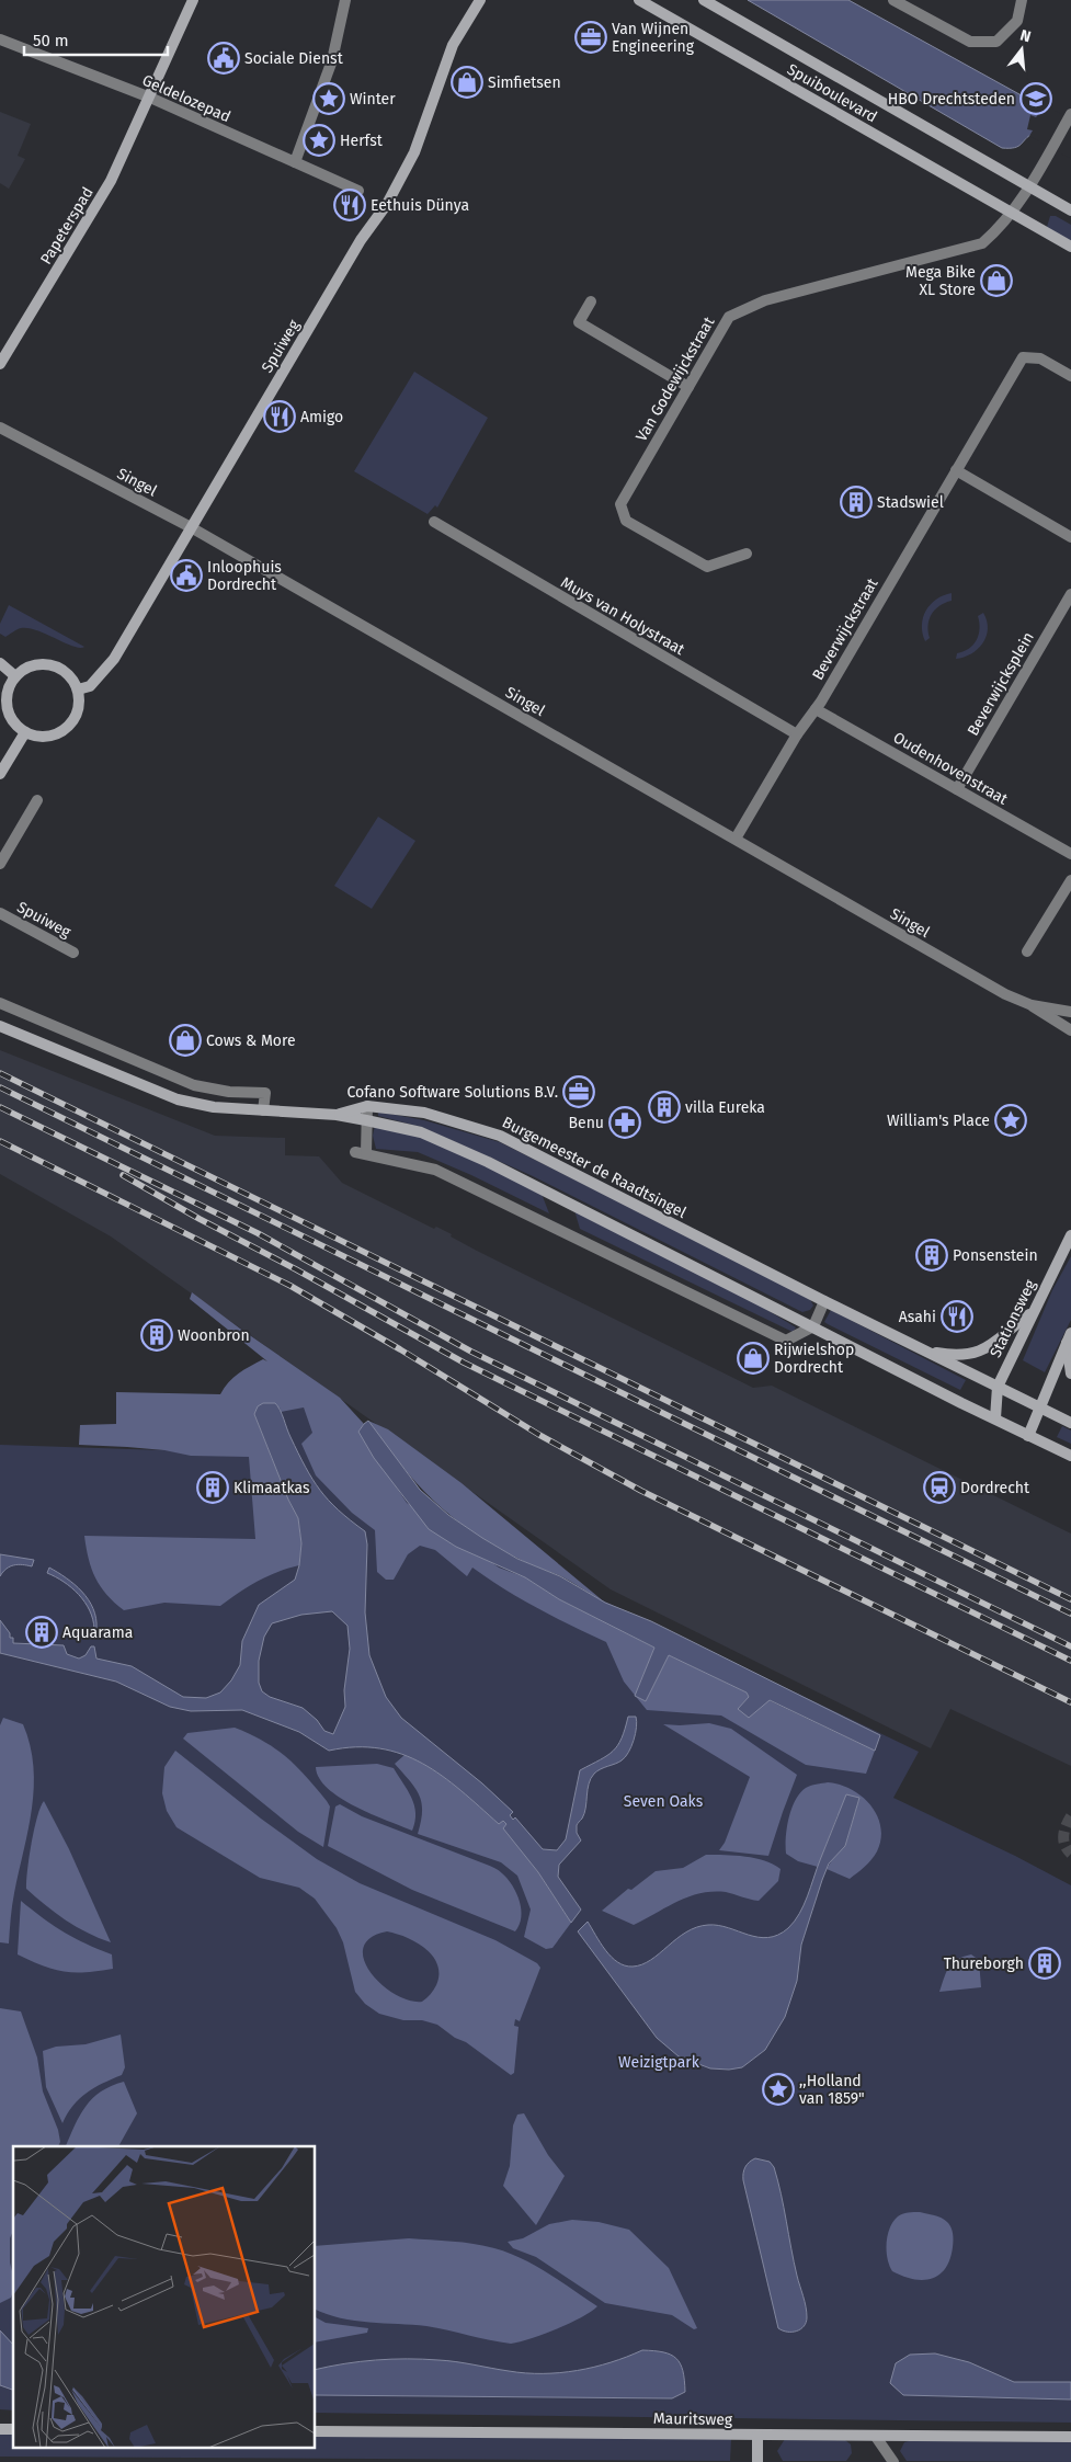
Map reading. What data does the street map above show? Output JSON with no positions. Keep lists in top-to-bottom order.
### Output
{
  "streets": {
    "street": [
      "Spuiboulevard",
      "Geldelozepad",
      "Papeterspad",
      "Spuiweg",
      "Van Godewijckstraat",
      "Singel",
      "Muys van Holystraat",
      "Beverwijckstraat",
      "Beverwijcksplein",
      "Oudenhovenstraat",
      "Burgemeester de Raadtsingel",
      "Stationsweg",
      "Mauritsweg"
    ]
  },
  "crossings": [
    ["Spuiboulevard", "Van Godewijckstraat"],
    ["Geldelozepad", "Papeterspad"],
    ["Spuiweg", "Singel"],
    ["Singel", "Beverwijckstraat"],
    ["Muys van Holystraat", "Beverwijckstraat"],
    ["Beverwijckstraat", "Oudenhovenstraat"],
    ["Beverwijcksplein", "Oudenhovenstraat"],
    ["Burgemeester de Raadtsingel", "Stationsweg"]
  ],
  "parks": ["Seven Oaks", "Weizigtpark"],
  "places": {
    "office": ["Van Wijnen Engineering", "Cofano Software Solutions B.V."],
    "public building": ["Sociale Dienst", "Inloophuis Dordrecht"],
    "shop": [
      "Simfietsen",
      "Mega Bike XL Store",
      "Cows & More",
      "Rijwielshop Dordrecht"
    ],
    "place": [
      "Winter",
      "Herfst",
      "William's Place",
      ",,Holland van 1859\""
    ],
    "school or university": ["HBO Drechtsteden"],
    "restaurant": ["Eethuis Dünya", "Amigo", "Asahi"],
    "building": [
      "Stadswiel",
      "villa Eureka",
      "Ponsenstein",
      "Woonbron",
      "Klimaatkas",
      "Aquarama",
      "Thureborgh"
    ],
    "pharmacy": ["Benu"],
    "station": ["Dordrecht"]
  },
  "scale_bar": "50 m",
  "north": "top"
}
